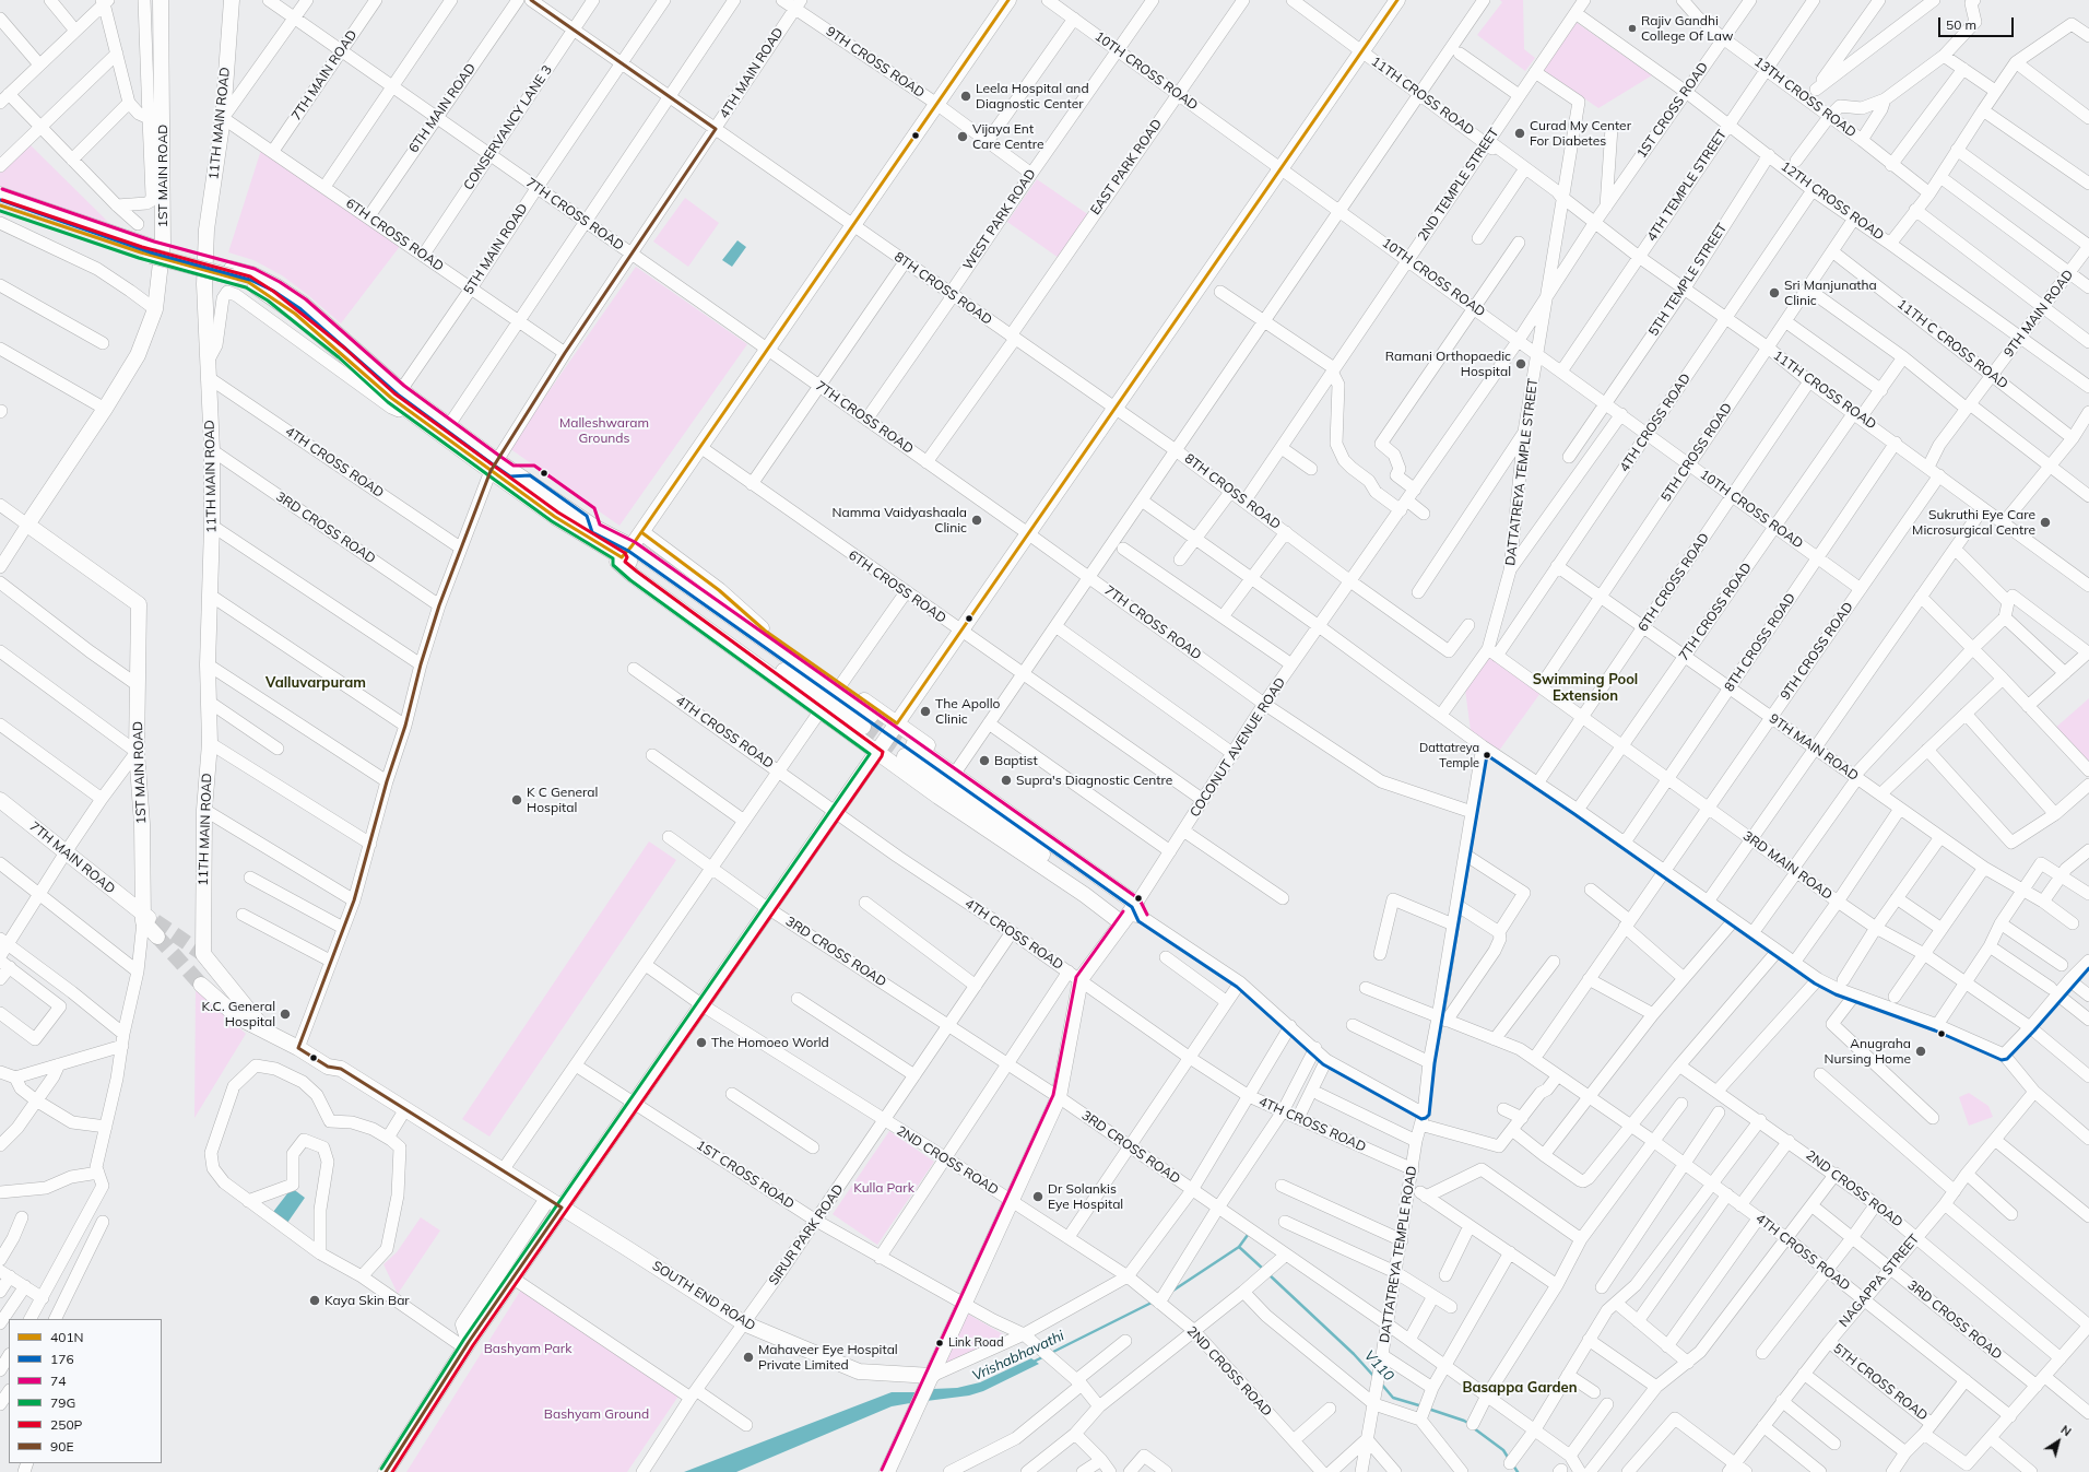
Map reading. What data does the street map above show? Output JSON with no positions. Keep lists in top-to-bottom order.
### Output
{
  "streets": {
    "main road": [
      "7TH MAIN ROAD",
      "11TH MAIN ROAD",
      "1ST MAIN ROAD",
      "SOUTH END ROAD"
    ],
    "street": [
      "9TH CROSS ROAD",
      "10TH CROSS ROAD",
      "4TH MAIN ROAD",
      "11TH CROSS ROAD",
      "13TH CROSS ROAD",
      "6TH MAIN ROAD",
      "1ST CROSS ROAD",
      "CONSERVANCY LANE 3",
      "EAST PARK ROAD",
      "2ND TEMPLE STREET",
      "4TH TEMPLE STREET",
      "12TH CROSS ROAD",
      "7TH CROSS ROAD",
      "WEST PARK ROAD",
      "6TH CROSS ROAD",
      "5TH MAIN ROAD",
      "5TH TEMPLE STREET",
      "8TH CROSS ROAD",
      "9TH MAIN ROAD",
      "11TH C CROSS ROAD",
      "4TH CROSS ROAD",
      "5TH CROSS ROAD",
      "DATTATREYA TEMPLE STREET",
      "3RD CROSS ROAD",
      "COCONUT AVENUE ROAD",
      "3RD MAIN ROAD",
      "2ND CROSS ROAD",
      "SIRUR PARK ROAD",
      "DATTATREYA TEMPLE ROAD",
      "NAGAPPA STREET"
    ]
  },
  "crossings": [
    ["9TH CROSS ROAD", "10TH CROSS ROAD"],
    ["9TH CROSS ROAD", "4TH MAIN ROAD"],
    ["9TH CROSS ROAD", "11TH CROSS ROAD"],
    ["9TH CROSS ROAD", "WEST PARK ROAD"],
    ["9TH CROSS ROAD", "9TH MAIN ROAD"],
    ["9TH CROSS ROAD", "3RD MAIN ROAD"],
    ["10TH CROSS ROAD", "EAST PARK ROAD"],
    ["10TH CROSS ROAD", "2ND TEMPLE STREET"],
    ["10TH CROSS ROAD", "4TH TEMPLE STREET"],
    ["10TH CROSS ROAD", "7TH CROSS ROAD"],
    ["10TH CROSS ROAD", "WEST PARK ROAD"],
    ["10TH CROSS ROAD", "6TH CROSS ROAD"],
    ["10TH CROSS ROAD", "5TH TEMPLE STREET"],
    ["10TH CROSS ROAD", "8TH CROSS ROAD"],
    ["10TH CROSS ROAD", "4TH CROSS ROAD"],
    ["10TH CROSS ROAD", "5TH CROSS ROAD"],
    ["10TH CROSS ROAD", "DATTATREYA TEMPLE STREET"],
    ["4TH MAIN ROAD", "7TH CROSS ROAD"],
    ["4TH MAIN ROAD", "6TH CROSS ROAD"],
    ["4TH MAIN ROAD", "8TH CROSS ROAD"],
    ["4TH MAIN ROAD", "4TH CROSS ROAD"],
    ["4TH MAIN ROAD", "3RD CROSS ROAD"],
    ["7TH MAIN ROAD", "1ST MAIN ROAD"],
    ["7TH MAIN ROAD", "7TH CROSS ROAD"],
    ["7TH MAIN ROAD", "6TH CROSS ROAD"],
    ["11TH CROSS ROAD", "1ST CROSS ROAD"],
    ["11TH CROSS ROAD", "2ND TEMPLE STREET"],
    ["11TH CROSS ROAD", "4TH TEMPLE STREET"],
    ["11TH CROSS ROAD", "7TH CROSS ROAD"],
    ["11TH CROSS ROAD", "6TH CROSS ROAD"],
    ["11TH CROSS ROAD", "5TH TEMPLE STREET"],
    ["11TH CROSS ROAD", "8TH CROSS ROAD"],
    ["11TH CROSS ROAD", "9TH MAIN ROAD"],
    ["11TH CROSS ROAD", "4TH CROSS ROAD"],
    ["11TH CROSS ROAD", "5TH CROSS ROAD"],
    ["11TH CROSS ROAD", "DATTATREYA TEMPLE STREET"],
    ["13TH CROSS ROAD", "1ST CROSS ROAD"],
    ["13TH CROSS ROAD", "4TH TEMPLE STREET"],
    ["6TH MAIN ROAD", "7TH CROSS ROAD"],
    ["6TH MAIN ROAD", "6TH CROSS ROAD"],
    ["1ST CROSS ROAD", "12TH CROSS ROAD"],
    ["1ST CROSS ROAD", "SIRUR PARK ROAD"],
    ["11TH MAIN ROAD", "6TH CROSS ROAD"],
    ["11TH MAIN ROAD", "4TH CROSS ROAD"],
    ["11TH MAIN ROAD", "3RD CROSS ROAD"],
    ["CONSERVANCY LANE 3", "7TH CROSS ROAD"],
    ["CONSERVANCY LANE 3", "6TH CROSS ROAD"],
    ["CONSERVANCY LANE 3", "8TH CROSS ROAD"],
    ["EAST PARK ROAD", "7TH CROSS ROAD"],
    ["EAST PARK ROAD", "8TH CROSS ROAD"],
    ["2ND TEMPLE STREET", "12TH CROSS ROAD"],
    ["2ND TEMPLE STREET", "8TH CROSS ROAD"],
    ["2ND TEMPLE STREET", "DATTATREYA TEMPLE STREET"],
    ["4TH TEMPLE STREET", "12TH CROSS ROAD"],
    ["12TH CROSS ROAD", "5TH TEMPLE STREET"],
    ["12TH CROSS ROAD", "9TH MAIN ROAD"],
    ["12TH CROSS ROAD", "4TH CROSS ROAD"],
    ["12TH CROSS ROAD", "5TH CROSS ROAD"],
    ["7TH CROSS ROAD", "WEST PARK ROAD"],
    ["7TH CROSS ROAD", "5TH MAIN ROAD"],
    ["7TH CROSS ROAD", "9TH MAIN ROAD"],
    ["7TH CROSS ROAD", "COCONUT AVENUE ROAD"],
    ["7TH CROSS ROAD", "3RD MAIN ROAD"],
    ["WEST PARK ROAD", "8TH CROSS ROAD"],
    ["6TH CROSS ROAD", "5TH MAIN ROAD"],
    ["6TH CROSS ROAD", "9TH MAIN ROAD"],
    ["6TH CROSS ROAD", "COCONUT AVENUE ROAD"],
    ["6TH CROSS ROAD", "3RD MAIN ROAD"],
    ["5TH MAIN ROAD", "8TH CROSS ROAD"],
    ["8TH CROSS ROAD", "9TH MAIN ROAD"],
    ["8TH CROSS ROAD", "COCONUT AVENUE ROAD"],
    ["8TH CROSS ROAD", "3RD MAIN ROAD"],
    ["9TH MAIN ROAD", "11TH C CROSS ROAD"],
    ["9TH MAIN ROAD", "4TH CROSS ROAD"],
    ["9TH MAIN ROAD", "5TH CROSS ROAD"],
    ["11TH C CROSS ROAD", "5TH CROSS ROAD"],
    ["4TH CROSS ROAD", "DATTATREYA TEMPLE STREET"],
    ["4TH CROSS ROAD", "3RD MAIN ROAD"],
    ["4TH CROSS ROAD", "SIRUR PARK ROAD"],
    ["4TH CROSS ROAD", "DATTATREYA TEMPLE ROAD"],
    ["4TH CROSS ROAD", "NAGAPPA STREET"],
    ["5TH CROSS ROAD", "3RD MAIN ROAD"],
    ["5TH CROSS ROAD", "NAGAPPA STREET"],
    ["DATTATREYA TEMPLE STREET", "3RD MAIN ROAD"],
    ["3RD CROSS ROAD", "SIRUR PARK ROAD"],
    ["3RD CROSS ROAD", "DATTATREYA TEMPLE ROAD"],
    ["3RD CROSS ROAD", "NAGAPPA STREET"],
    ["2ND CROSS ROAD", "SIRUR PARK ROAD"],
    ["2ND CROSS ROAD", "NAGAPPA STREET"],
    ["SIRUR PARK ROAD", "SOUTH END ROAD"]
  ],
  "districts": ["Swimming Pool Extension", "Valluvarpuram", "Basappa Garden"],
  "water": ["Vrishabhavathi", "V110"],
  "parks": [
    "Malleshwaram Grounds",
    "Kulla Park",
    "Bashyam Park",
    "Bashyam Ground"
  ],
  "places": [
    "Rajiv Gandhi College Of Law",
    "Leela Hospital and Diagnostic Center",
    "Curad My Center For Diabetes",
    "Vijaya Ent Care Centre",
    "Sri Manjunatha Clinic",
    "Ramani Orthopaedic Hospital",
    "Namma Vaidyashaala Clinic",
    "Sukruthi Eye Care Microsurgical Centre",
    "The Apollo Clinic",
    "Dattatreya Temple",
    "Baptist",
    "Supra's Diagnostic Centre",
    "K C General Hospital",
    "K.C. General Hospital",
    "The Homoeo World",
    "Anugraha Nursing Home",
    "Dr Solankis Eye Hospital",
    "Kaya Skin Bar",
    "Link Road",
    "Mahaveer Eye Hospital Private Limited"
  ],
  "lines": [
    "transit line 401N",
    "transit line 90E",
    "transit line 74",
    "transit line 176",
    "transit line 250P",
    "transit line 79G"
  ],
  "legend": [
    "401N",
    "176",
    "74",
    "79G",
    "250P",
    "90E"
  ],
  "scale_bar": "50 m",
  "north": "top right"
}
